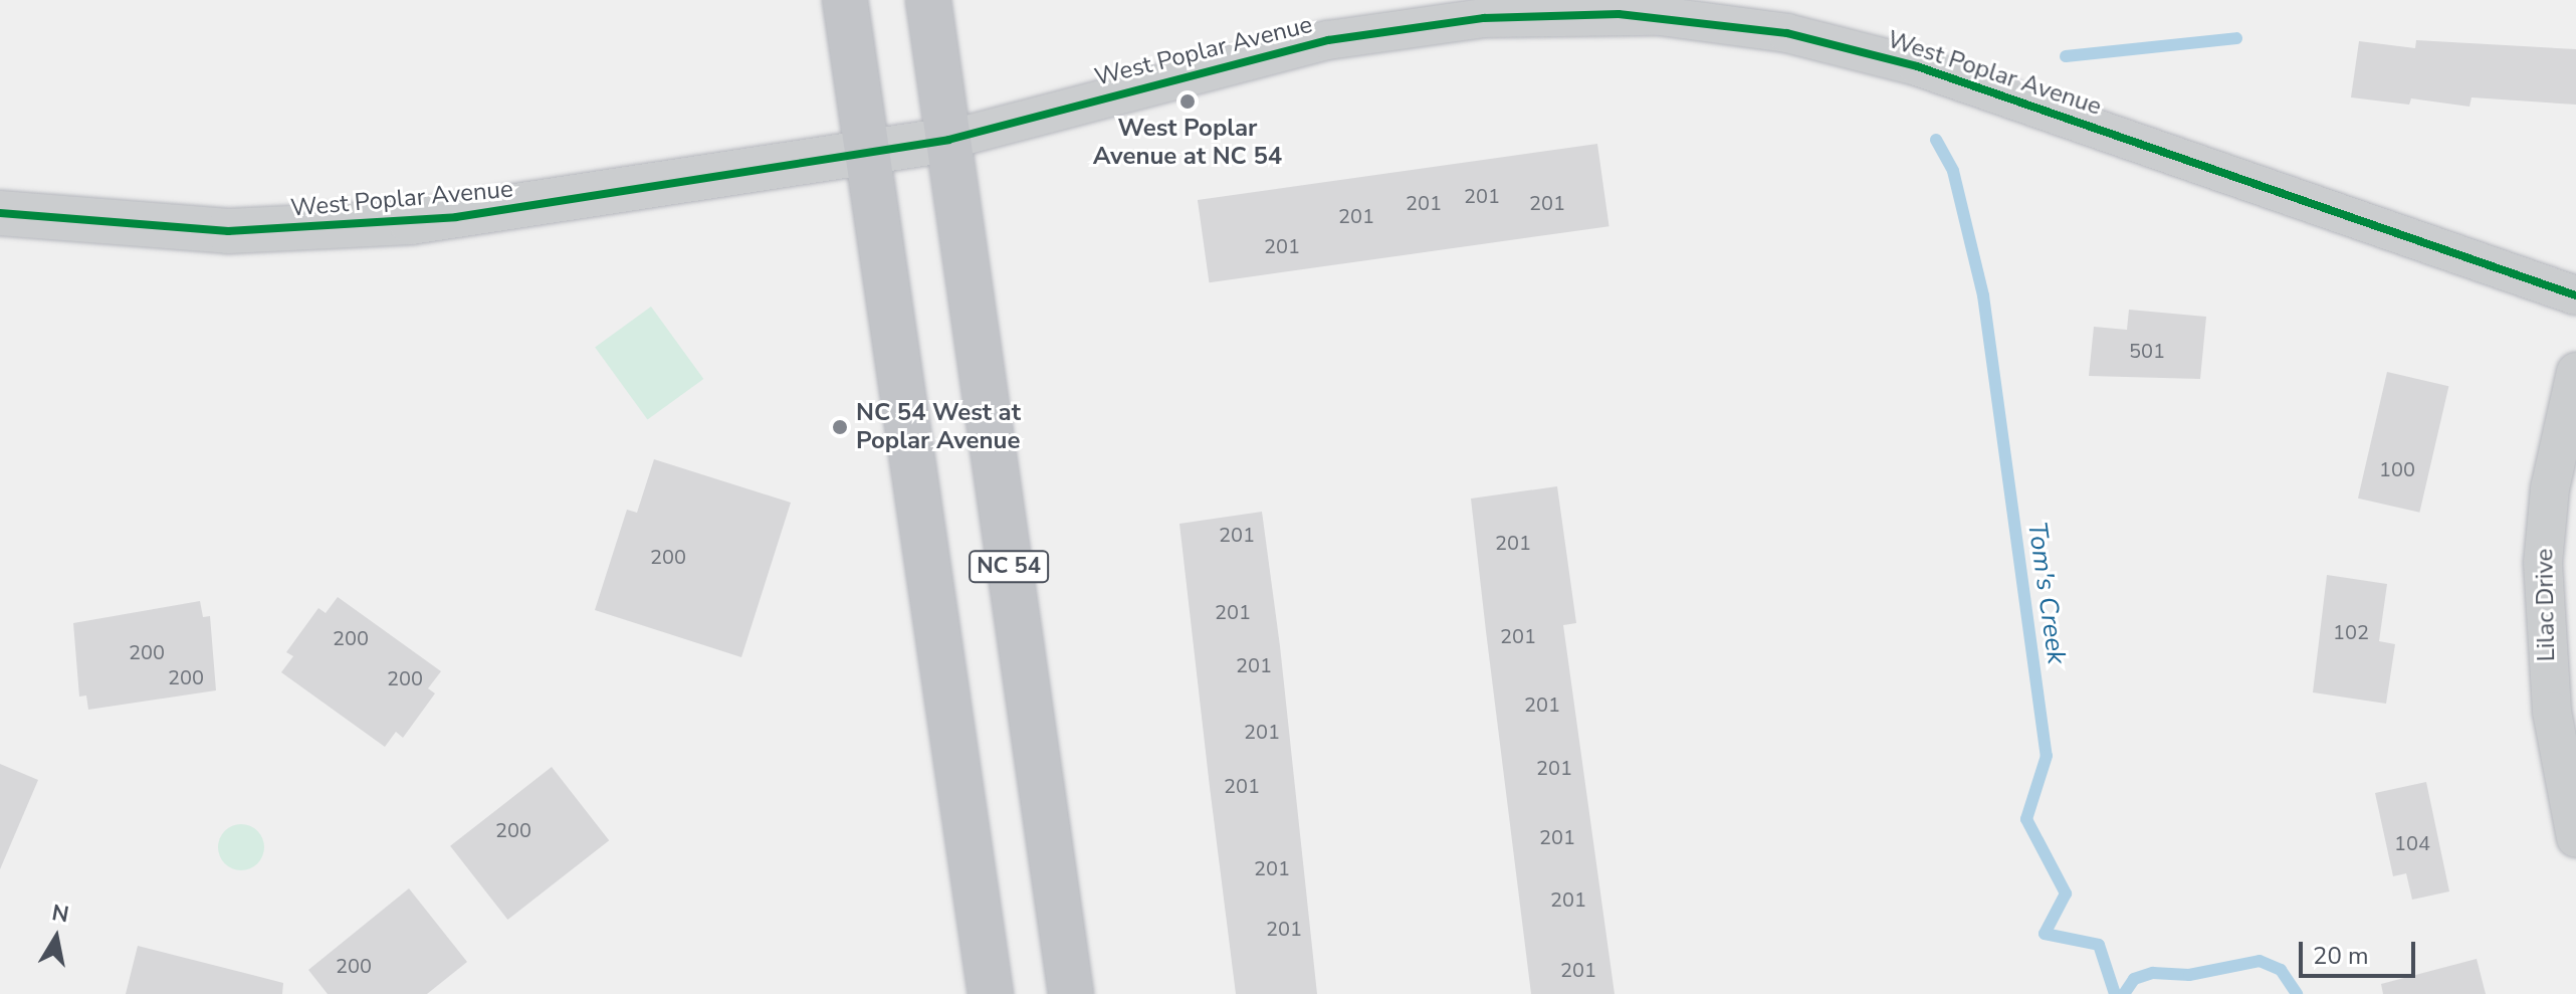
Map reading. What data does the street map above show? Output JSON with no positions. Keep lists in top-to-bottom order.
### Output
{
  "streets": {
    "highway": ["NC 54"],
    "street": ["West Poplar Avenue", "Lilac Drive"]
  },
  "crossings": [
    ["West Poplar Avenue", "NC 54"]
  ],
  "water": ["Tom's Creek"],
  "places": ["West Poplar Avenue at NC 54", "NC 54 West at Poplar Avenue"],
  "house_numbers": [
    "201",
    "201",
    "201",
    "201",
    "201",
    "501",
    "100",
    "201",
    "201",
    "200",
    "201",
    "102",
    "201",
    "200",
    "200",
    "201",
    "200",
    "200",
    "201",
    "201",
    "201",
    "201",
    "200",
    "201",
    "104",
    "201",
    "201",
    "201",
    "200",
    "201"
  ],
  "scale_bar": "20 m",
  "north": "top"
}
